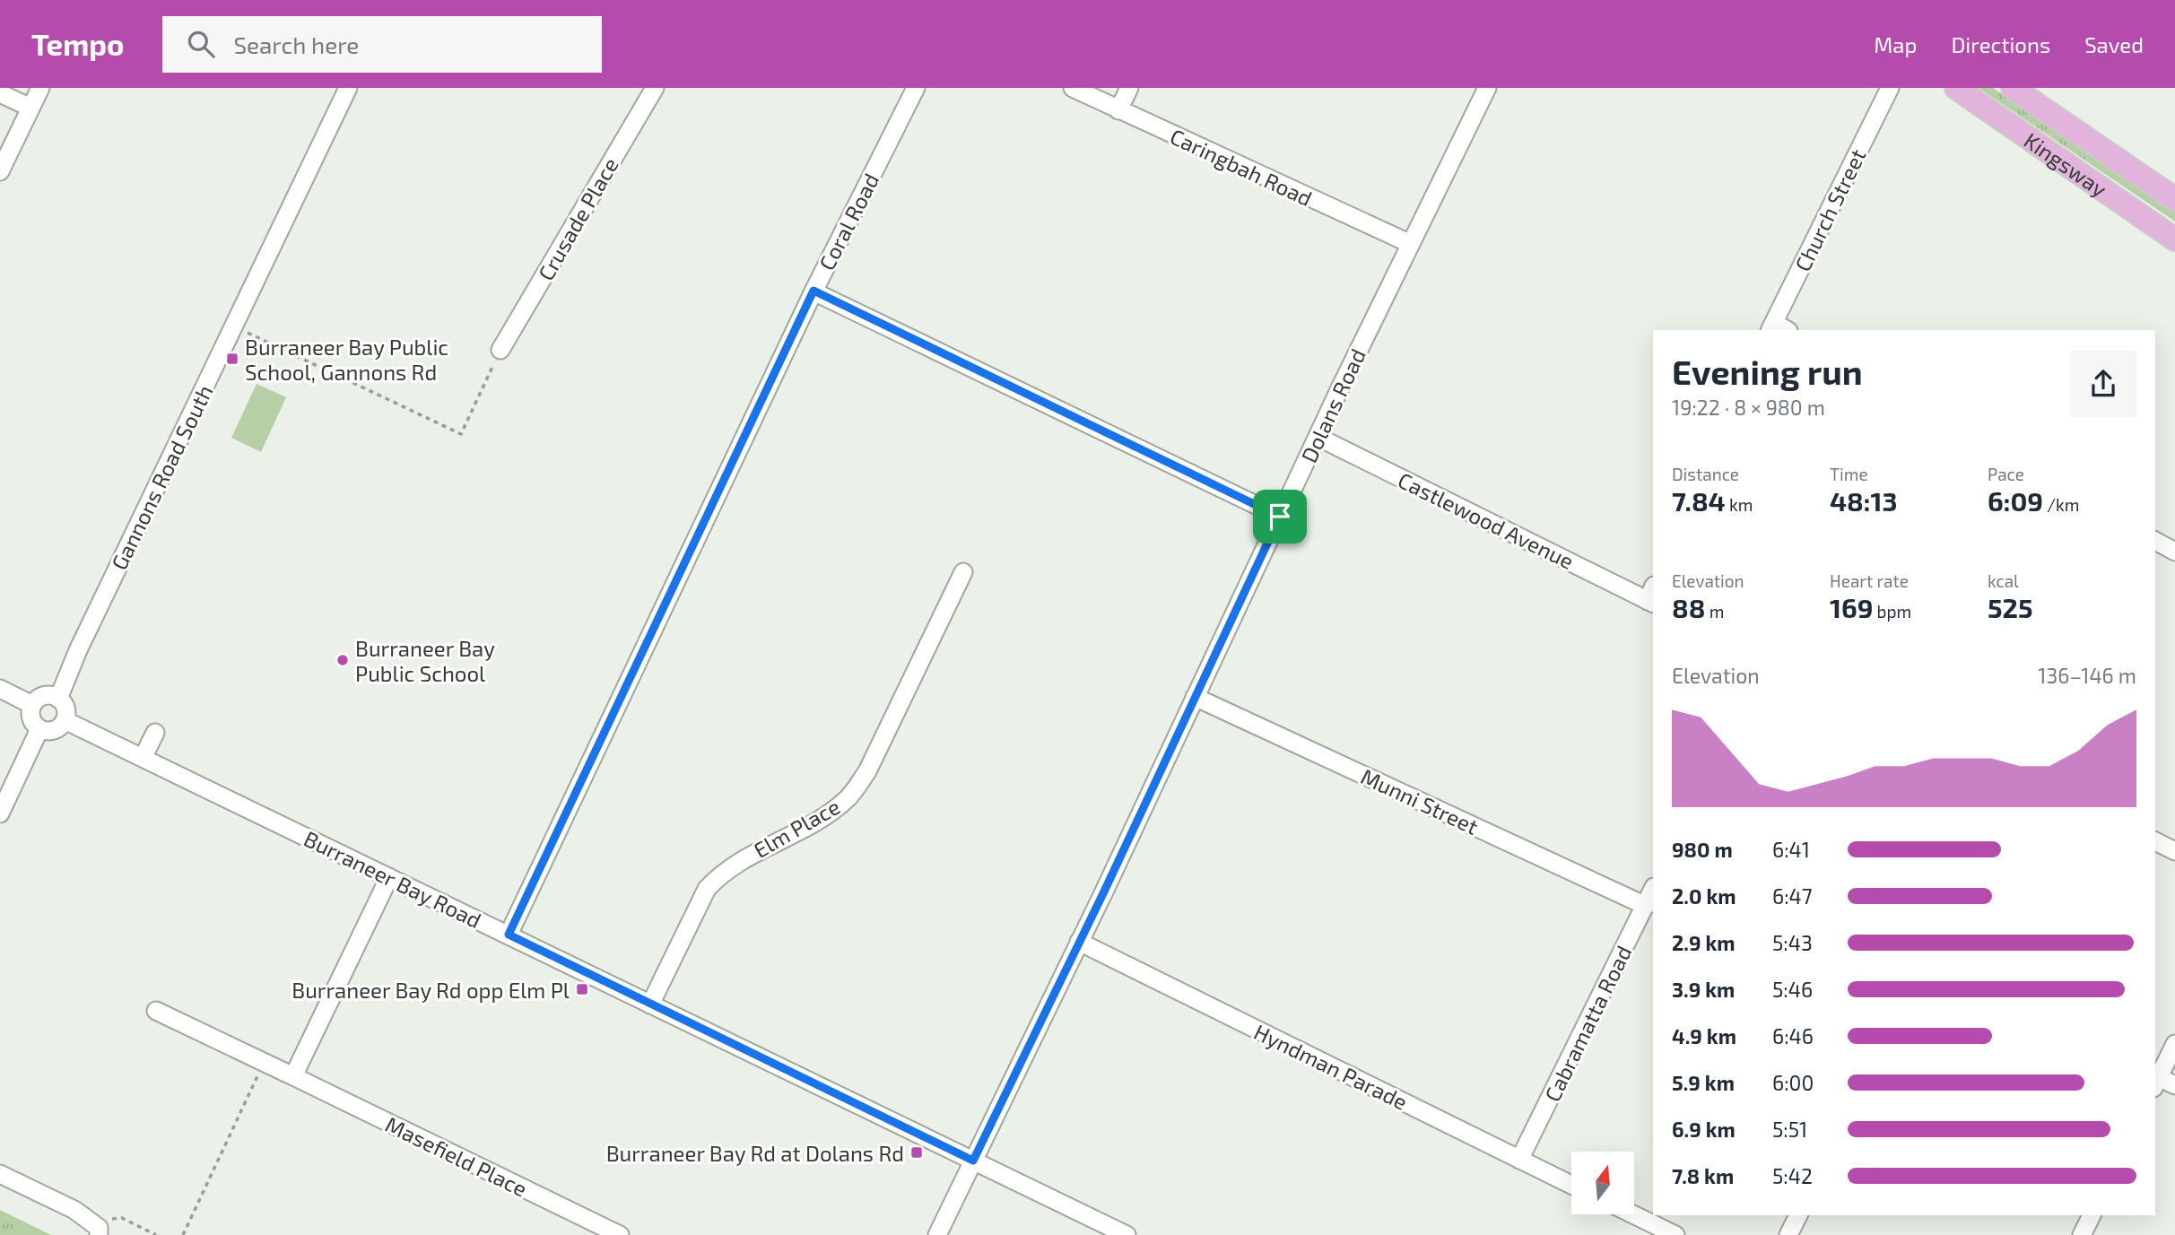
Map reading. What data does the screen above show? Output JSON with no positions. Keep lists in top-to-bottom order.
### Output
{
  "streets": {
    "main road": ["Kingsway"],
    "street": [
      "Caringbah Road",
      "Church Street",
      "Crusade Place",
      "Coral Road",
      "Dolans Road",
      "Gannons Road South",
      "Castlewood Avenue",
      "Munni Street",
      "Elm Place",
      "Burraneer Bay Road",
      "Cabramatta Road",
      "Hyndman Parade",
      "Masefield Place"
    ]
  },
  "crossings": [
    ["Caringbah Road", "Dolans Road"],
    ["Coral Road", "Burraneer Bay Road"],
    ["Dolans Road", "Castlewood Avenue"],
    ["Dolans Road", "Munni Street"],
    ["Dolans Road", "Burraneer Bay Road"],
    ["Dolans Road", "Hyndman Parade"],
    ["Gannons Road South", "Burraneer Bay Road"],
    ["Munni Street", "Cabramatta Road"],
    ["Elm Place", "Burraneer Bay Road"],
    ["Cabramatta Road", "Hyndman Parade"]
  ],
  "places": {
    "transit": ["Burraneer Bay Public School, Gannons Rd", "Burraneer Bay Rd opp Elm Pl", "Burraneer Bay Rd at Dolans Rd"],
    "other": ["Burraneer Bay Public School"]
  },
  "north": "top",
  "page": {
    "header": "Tempo",
    "search": "Search here",
    "nav": ["Map", "Directions", "Saved"],
    "heading": ["Evening run", "19:22 · 8 × 980 m"],
    "stats": [
      ["Distance", "7.84 km"],
      ["Time", "48:13"],
      ["Pace", "6:09 /km"],
      ["Elevation", "88 m"],
      ["Heart rate", "169 bpm"],
      ["kcal", "525"]
    ],
    "chart": ["Elevation", "136–146 m"],
    "list": [
      {
        "name": "980 m",
        "note": "6:41"
      },
      {
        "name": "2.0 km",
        "note": "6:47"
      },
      {
        "name": "2.9 km",
        "note": "5:43"
      },
      {
        "name": "3.9 km",
        "note": "5:46"
      },
      {
        "name": "4.9 km",
        "note": "6:46"
      },
      {
        "name": "5.9 km",
        "note": "6:00"
      },
      {
        "name": "6.9 km",
        "note": "5:51"
      },
      {
        "name": "7.8 km",
        "note": "5:42"
      }
    ]
  }
}
